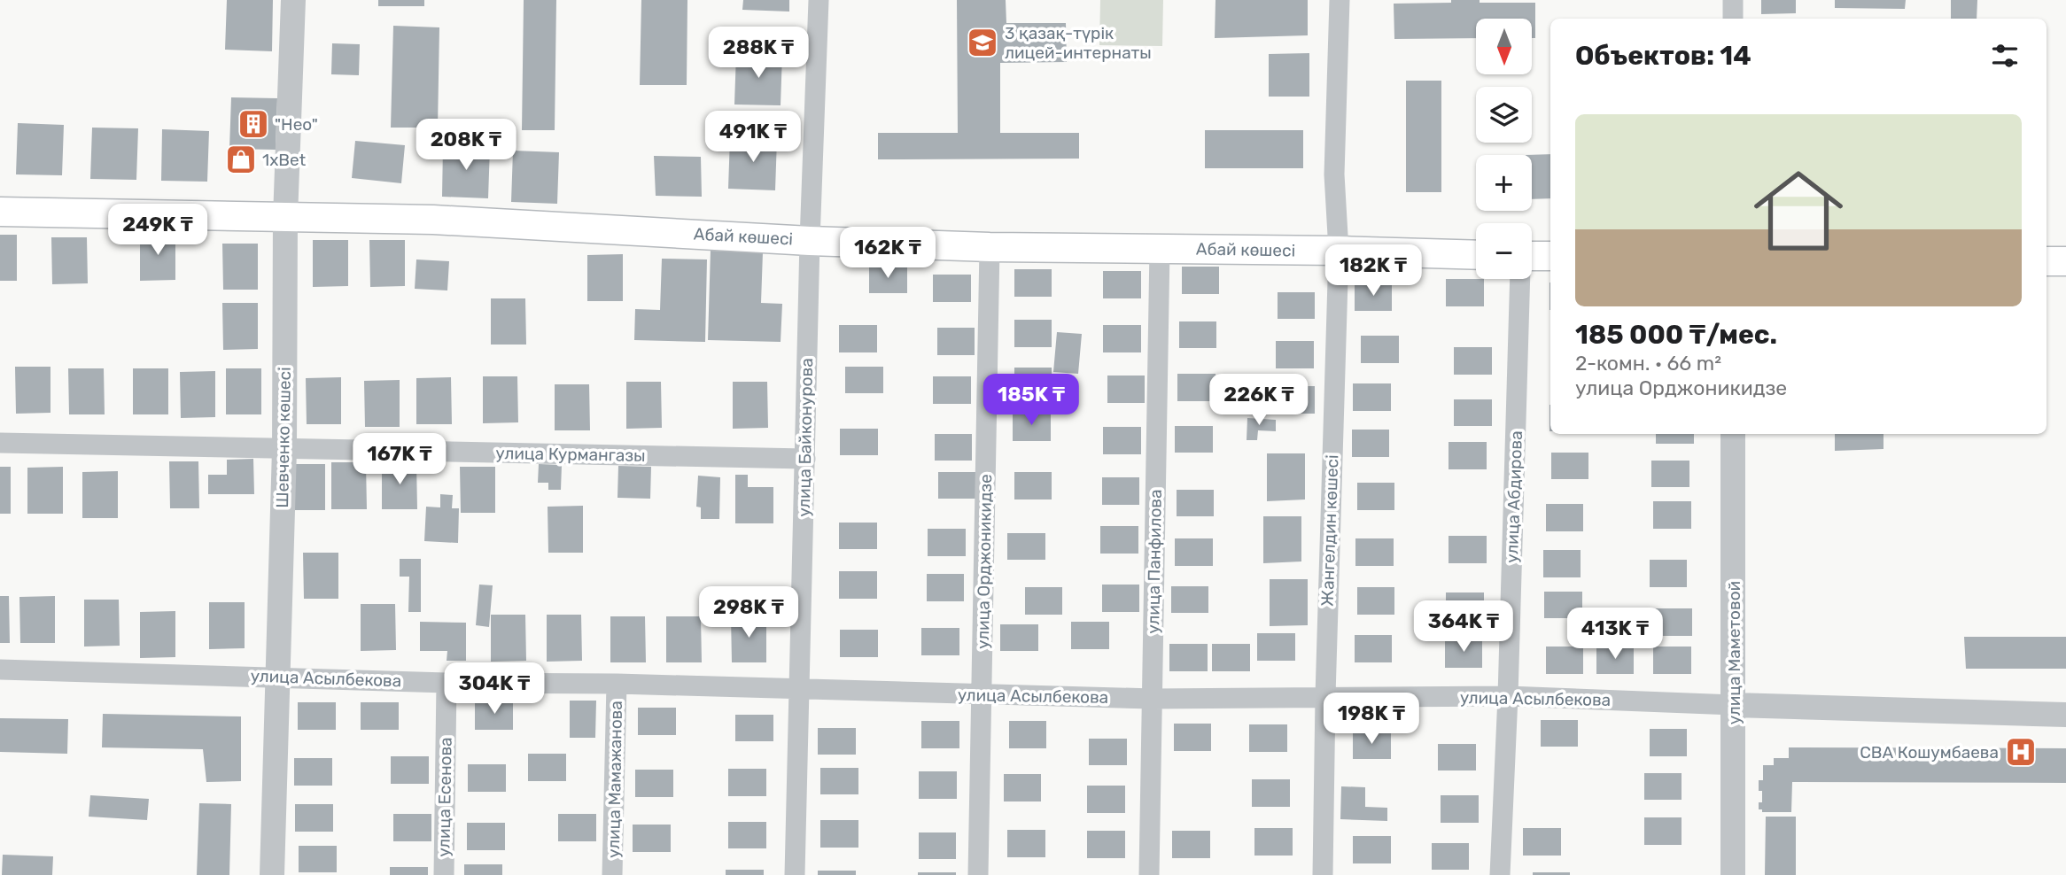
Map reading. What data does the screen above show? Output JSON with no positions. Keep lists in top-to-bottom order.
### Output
{
  "streets": {
    "main road": ["Абай көшесі"],
    "street": [
      "Шевченко көшесі",
      "улица Байконурова",
      "улица Курмангазы",
      "улица Абдирова",
      "Жангелдин көшесі",
      "улица Орджоникидзе",
      "улица Панфилова",
      "улица Маметовой",
      "улица Асылбекова",
      "улица Мамажанова",
      "улица Есенова"
    ]
  },
  "crossings": [
    ["Абай көшесі", "Шевченко көшесі"],
    ["Абай көшесі", "улица Байконурова"],
    ["Абай көшесі", "Жангелдин көшесі"],
    ["Абай көшесі", "улица Орджоникидзе"],
    ["Абай көшесі", "улица Панфилова"],
    ["Шевченко көшесі", "улица Курмангазы"],
    ["Шевченко көшесі", "улица Асылбекова"],
    ["улица Байконурова", "улица Курмангазы"],
    ["улица Байконурова", "улица Асылбекова"],
    ["улица Абдирова", "улица Асылбекова"],
    ["Жангелдин көшесі", "улица Асылбекова"],
    ["улица Орджоникидзе", "улица Асылбекова"],
    ["улица Панфилова", "улица Асылбекова"],
    ["улица Маметовой", "улица Асылбекова"],
    ["улица Асылбекова", "улица Мамажанова"],
    ["улица Асылбекова", "улица Есенова"]
  ],
  "places": {
    "school or university": ["3 қазақ-түрік лицей-интернаты"],
    "building": ["\"Нео\""],
    "shop": ["1xBet"],
    "hospital": ["СВА Кошумбаева"]
  },
  "north": "bottom",
  "page": {
    "map_buttons": ["+", "−"],
    "heading": "Объектов: 14",
    "price": [
      "288K ₸",
      "491K ₸",
      "208K ₸",
      "249K ₸",
      "162K ₸",
      "182K ₸",
      "185K ₸",
      "226K ₸",
      "167K ₸",
      "298K ₸",
      "364K ₸",
      "413K ₸",
      "304K ₸",
      "198K ₸"
    ],
    "list": [
      {
        "name": "185 000 ₸/мес.",
        "note": "2-комн. · 66 m² · улица Орджоникидзе"
      }
    ]
  }
}
